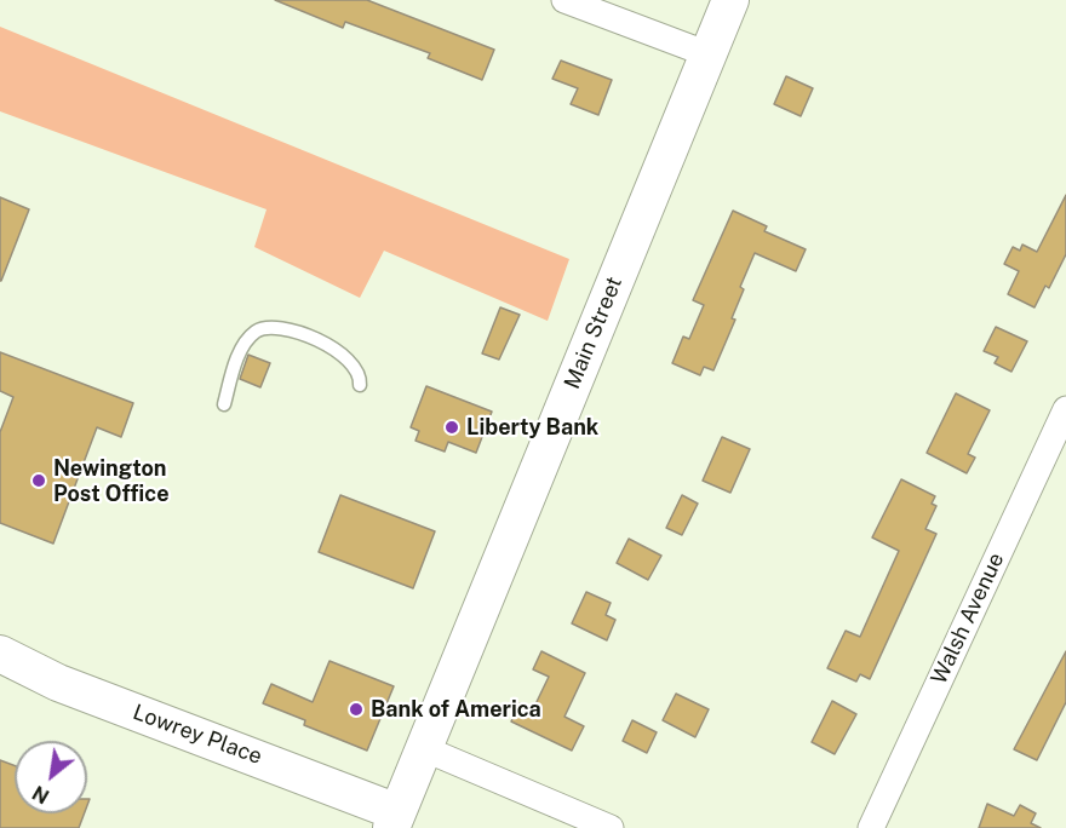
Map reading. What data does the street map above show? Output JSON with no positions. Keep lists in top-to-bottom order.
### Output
{
  "streets": {
    "main road": ["Main Street", "Lowrey Place"],
    "street": ["Walsh Avenue"]
  },
  "crossings": [
    ["Main Street", "Lowrey Place"]
  ],
  "places": ["Liberty Bank", "Newington Post Office", "Bank of America"],
  "north": "bottom left"
}
